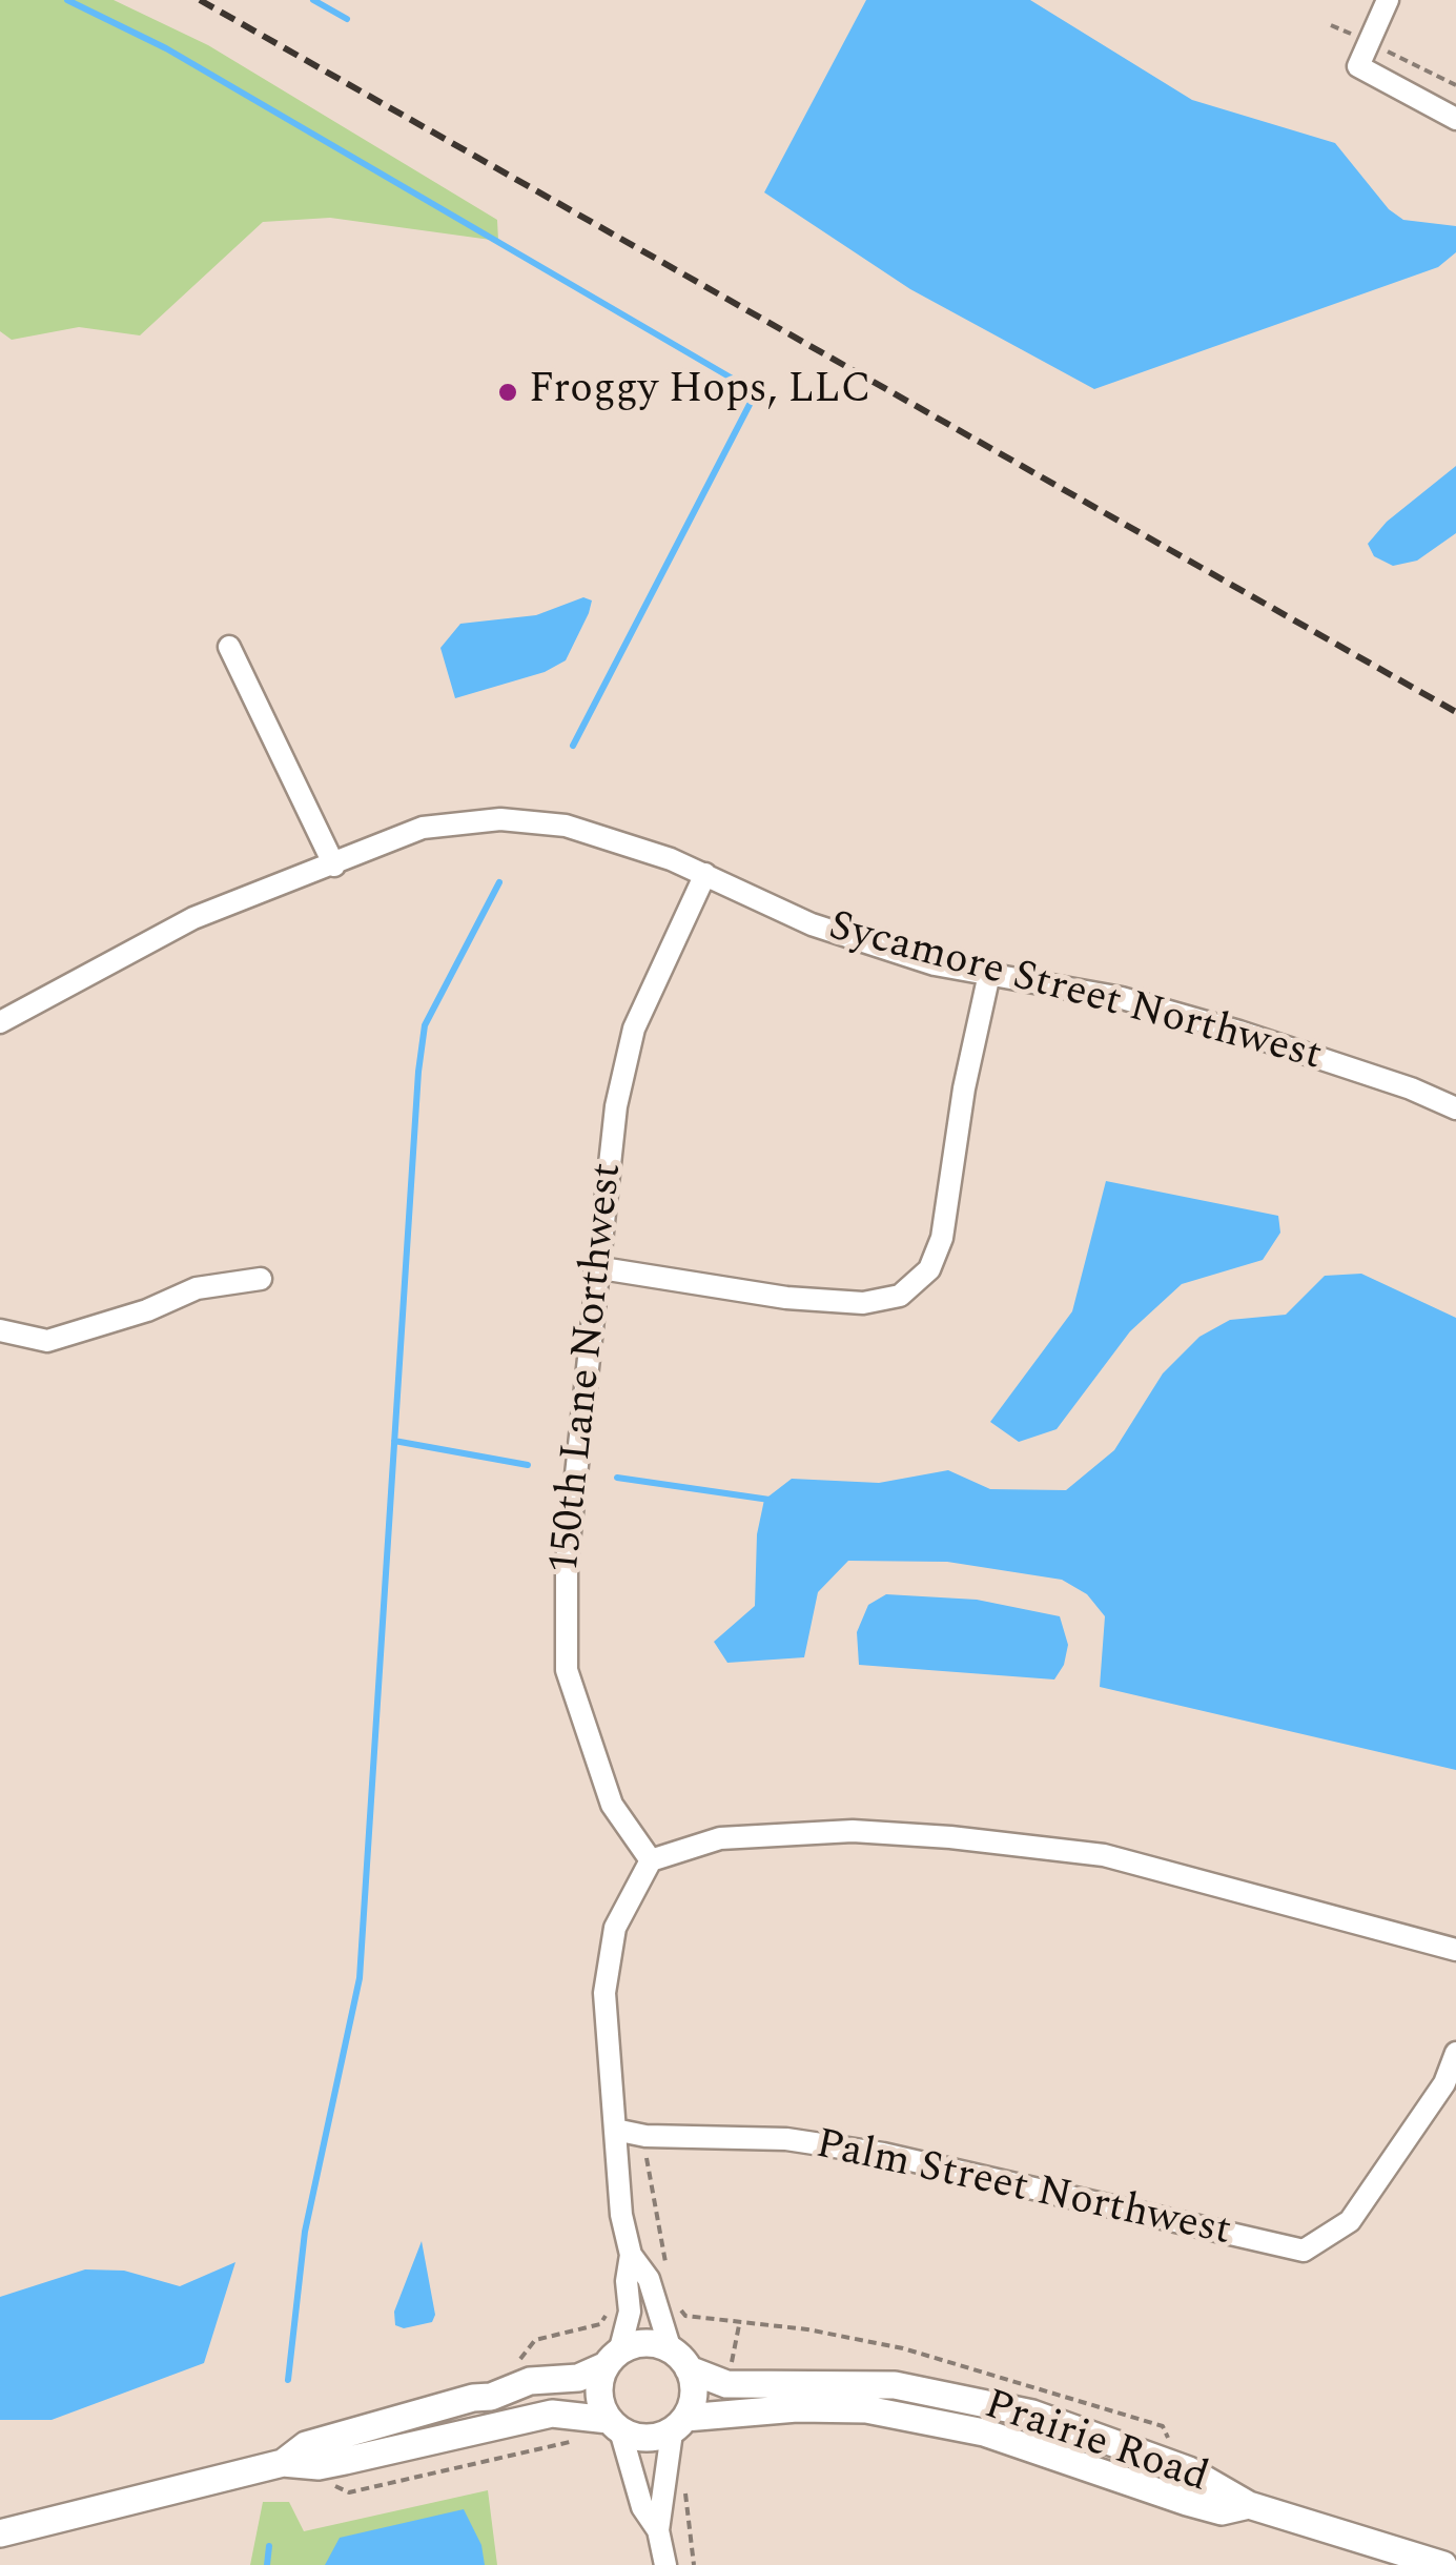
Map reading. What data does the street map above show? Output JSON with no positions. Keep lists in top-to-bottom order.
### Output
{
  "streets": {
    "street": [
      "Sycamore Street Northwest",
      "150th Lane Northwest",
      "Palm Street Northwest",
      "Prairie Road"
    ]
  },
  "crossings": [
    ["Sycamore Street Northwest", "150th Lane Northwest"]
  ],
  "places": ["Froggy Hops, LLC"]
}
